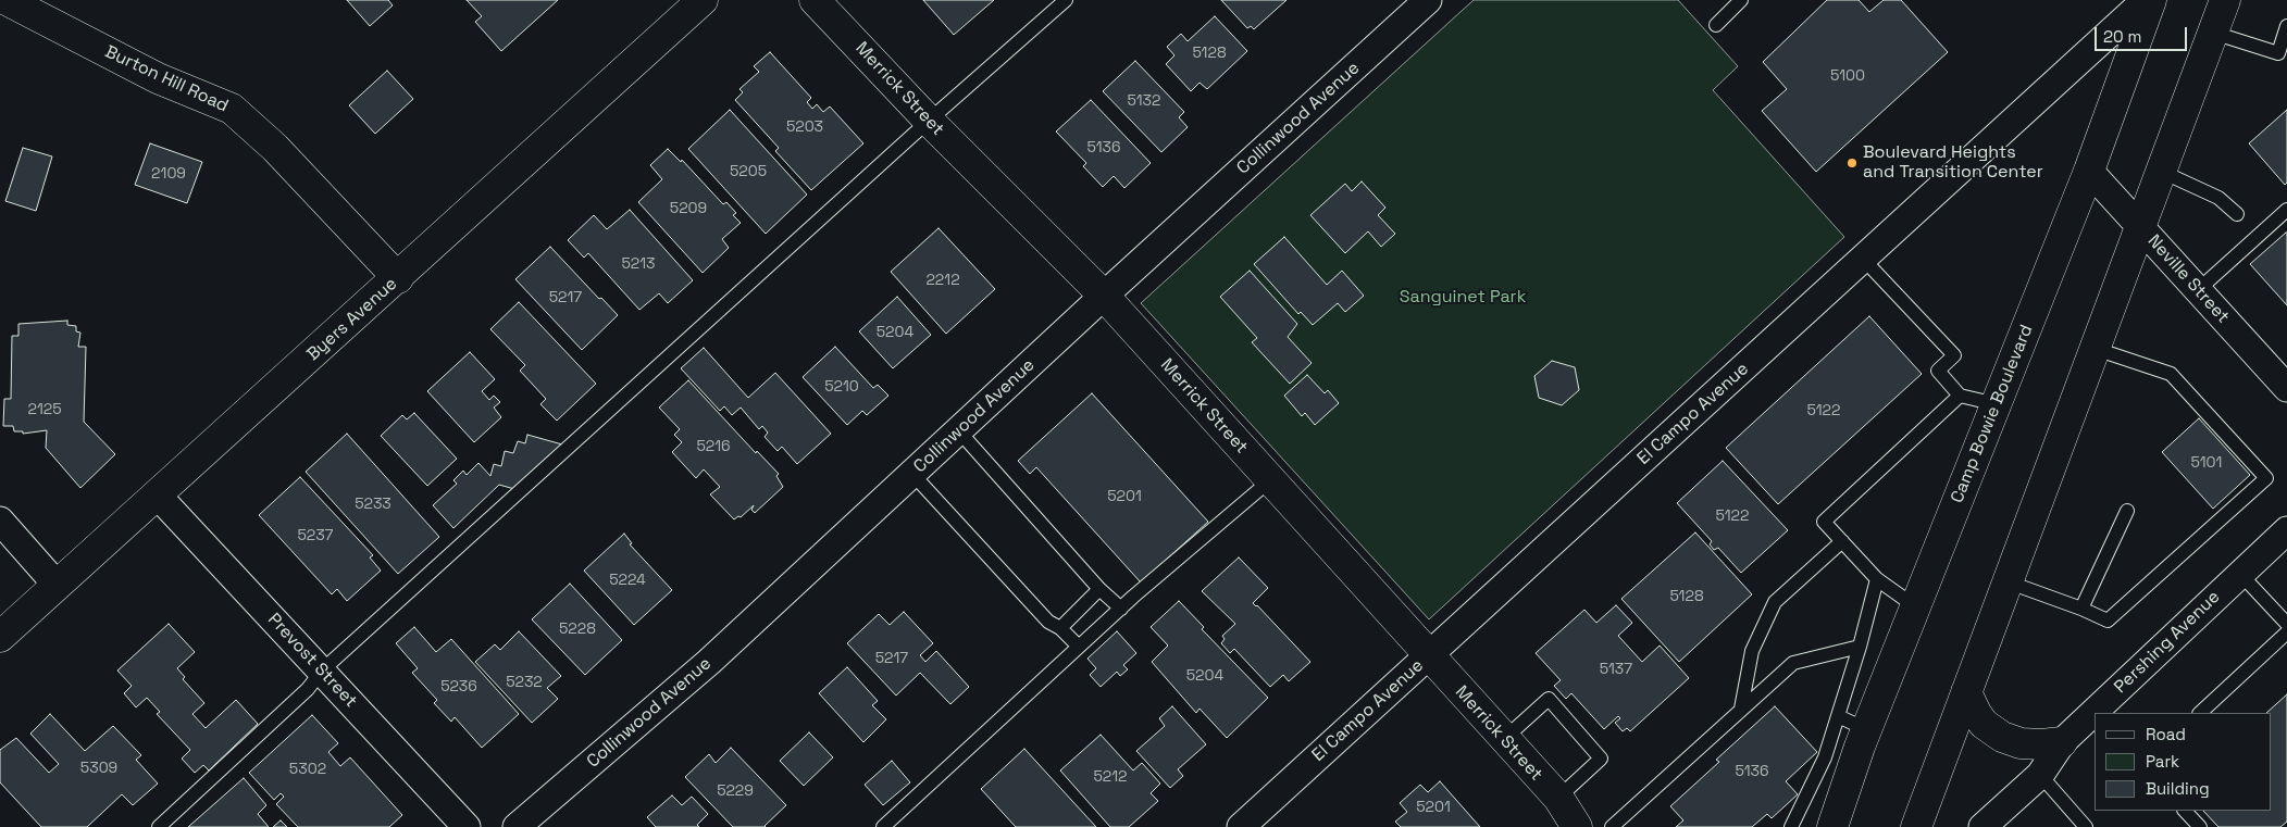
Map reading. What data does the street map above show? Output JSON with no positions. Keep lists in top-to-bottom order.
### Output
{
  "streets": {
    "street": [
      "Burton Hill Road",
      "Merrick Street",
      "Collinwood Avenue",
      "Neville Street",
      "Byers Avenue",
      "El Campo Avenue",
      "Camp Bowie Boulevard",
      "Pershing Avenue",
      "Prevost Street"
    ]
  },
  "crossings": [
    ["Burton Hill Road", "Byers Avenue"],
    ["Merrick Street", "Collinwood Avenue"],
    ["Merrick Street", "El Campo Avenue"],
    ["Neville Street", "Camp Bowie Boulevard"],
    ["Byers Avenue", "Prevost Street"]
  ],
  "parks": ["Sanguinet Park"],
  "places": ["Boulevard Heights and Transition Center"],
  "house_numbers": [
    "5128",
    "5100",
    "5132",
    "5203",
    "5136",
    "5205",
    "2109",
    "5209",
    "5213",
    "2212",
    "5217",
    "5204",
    "5210",
    "2125",
    "5122",
    "5216",
    "5101",
    "5201",
    "5233",
    "5122",
    "5237",
    "5224",
    "5128",
    "5228",
    "5217",
    "5137",
    "5204",
    "5232",
    "5236",
    "5309",
    "5302",
    "5136",
    "5212",
    "5229",
    "5201"
  ],
  "legend": ["Road", "Park", "Building"],
  "scale_bar": "20 m"
}
